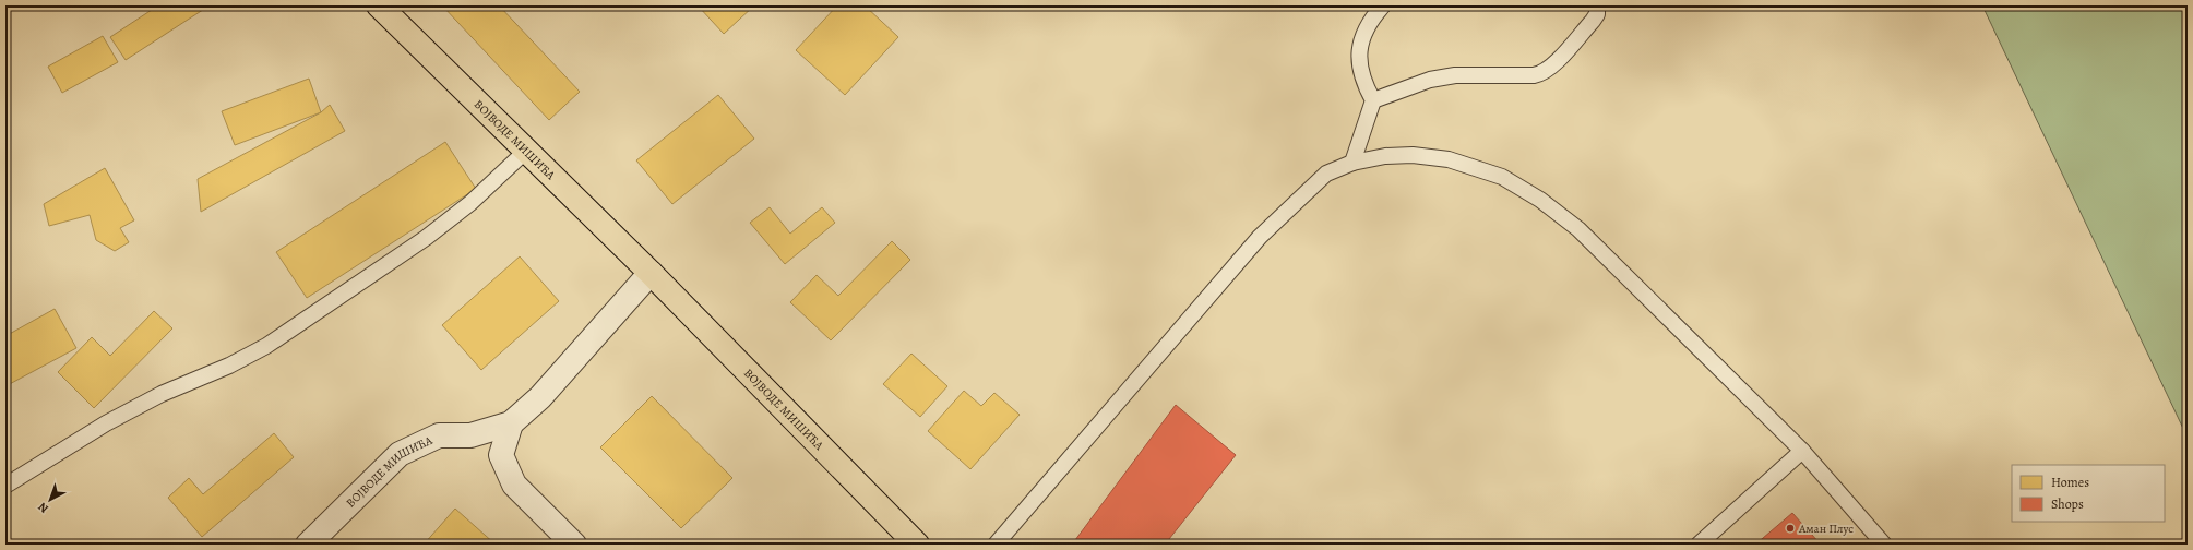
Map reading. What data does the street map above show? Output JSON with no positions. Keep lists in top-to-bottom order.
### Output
{
  "streets": {
    "main road": ["ВОЈВОДЕ МИШИЋА"]
  },
  "places": ["Аман Плус"],
  "legend": ["Homes", "Shops"],
  "north": "bottom left"
}
